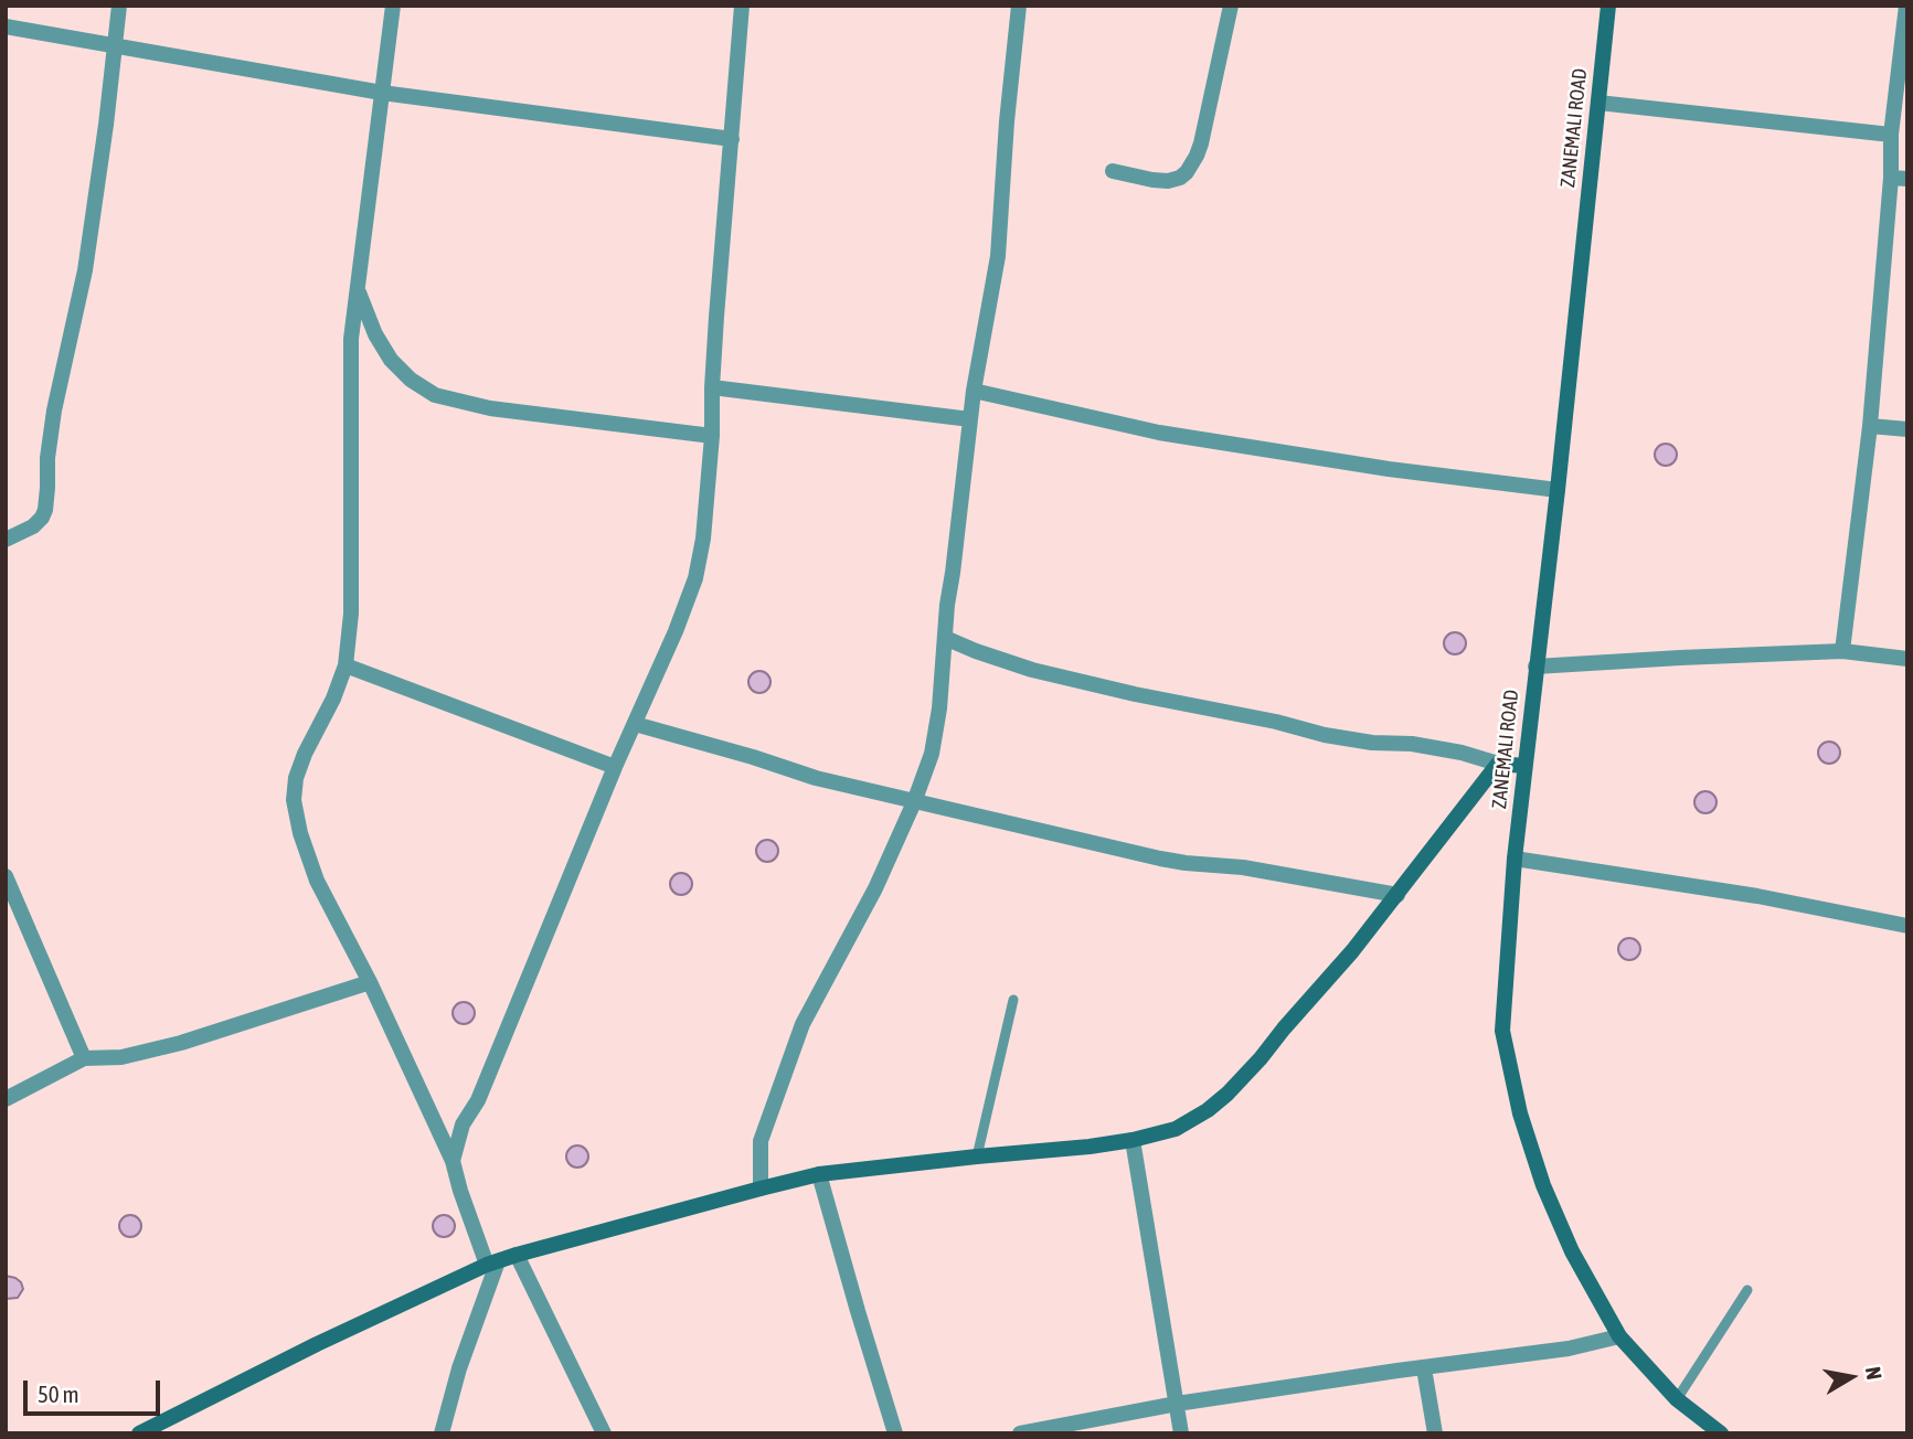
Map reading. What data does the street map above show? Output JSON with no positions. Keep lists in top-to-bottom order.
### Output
{
  "streets": {
    "street": ["ZANEMALI ROAD"]
  },
  "scale_bar": "50 m",
  "north": "right"
}
